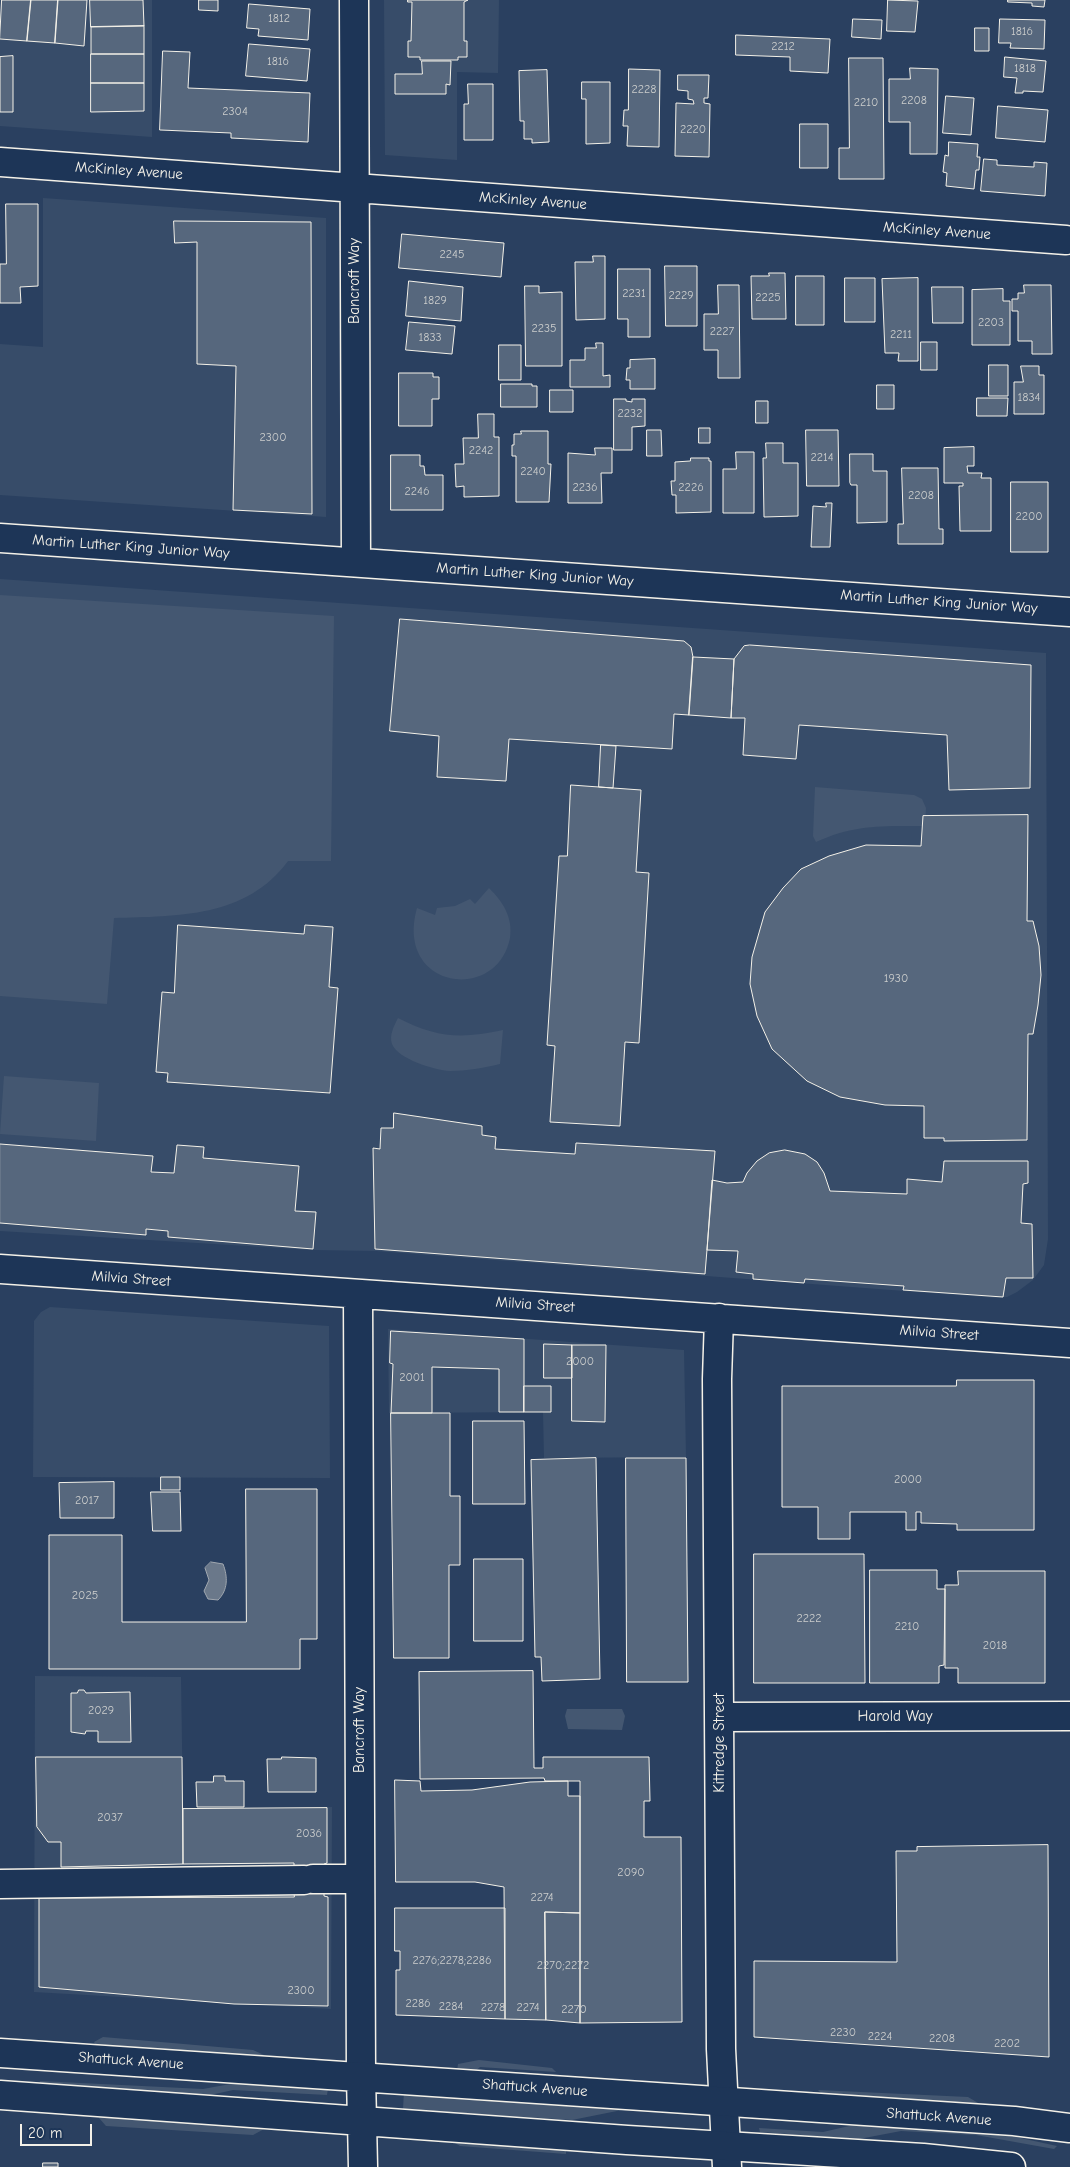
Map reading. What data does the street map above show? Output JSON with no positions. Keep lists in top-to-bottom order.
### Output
{
  "streets": {
    "street": [
      "McKinley Avenue",
      "Bancroft Way",
      "Martin Luther King Junior Way",
      "Milvia Street",
      "Harold Way",
      "Kittredge Street",
      "Shattuck Avenue"
    ]
  },
  "crossings": [
    ["McKinley Avenue", "Bancroft Way"],
    ["Bancroft Way", "Martin Luther King Junior Way"],
    ["Bancroft Way", "Milvia Street"],
    ["Bancroft Way", "Shattuck Avenue"],
    ["Milvia Street", "Kittredge Street"],
    ["Harold Way", "Kittredge Street"],
    ["Kittredge Street", "Shattuck Avenue"]
  ],
  "house_numbers": [
    "1812",
    "1816",
    "2212",
    "1816",
    "1818",
    "2228",
    "2208",
    "2210",
    "2304",
    "2220",
    "2245",
    "2231",
    "2229",
    "2225",
    "1829",
    "2203",
    "2235",
    "2227",
    "2211",
    "1833",
    "1834",
    "2232",
    "2300",
    "2242",
    "2214",
    "2240",
    "2236",
    "2226",
    "2246",
    "2208",
    "2200",
    "1930",
    "2000",
    "2001",
    "2000",
    "2017",
    "2025",
    "2222",
    "2210",
    "2018",
    "2029",
    "2037",
    "2036",
    "2090",
    "2274",
    "2276;2278;2286",
    "2270;2272",
    "2300",
    "2286",
    "2284",
    "2278",
    "2274",
    "2270",
    "2230",
    "2224",
    "2208",
    "2202"
  ],
  "scale_bar": "20 m"
}
